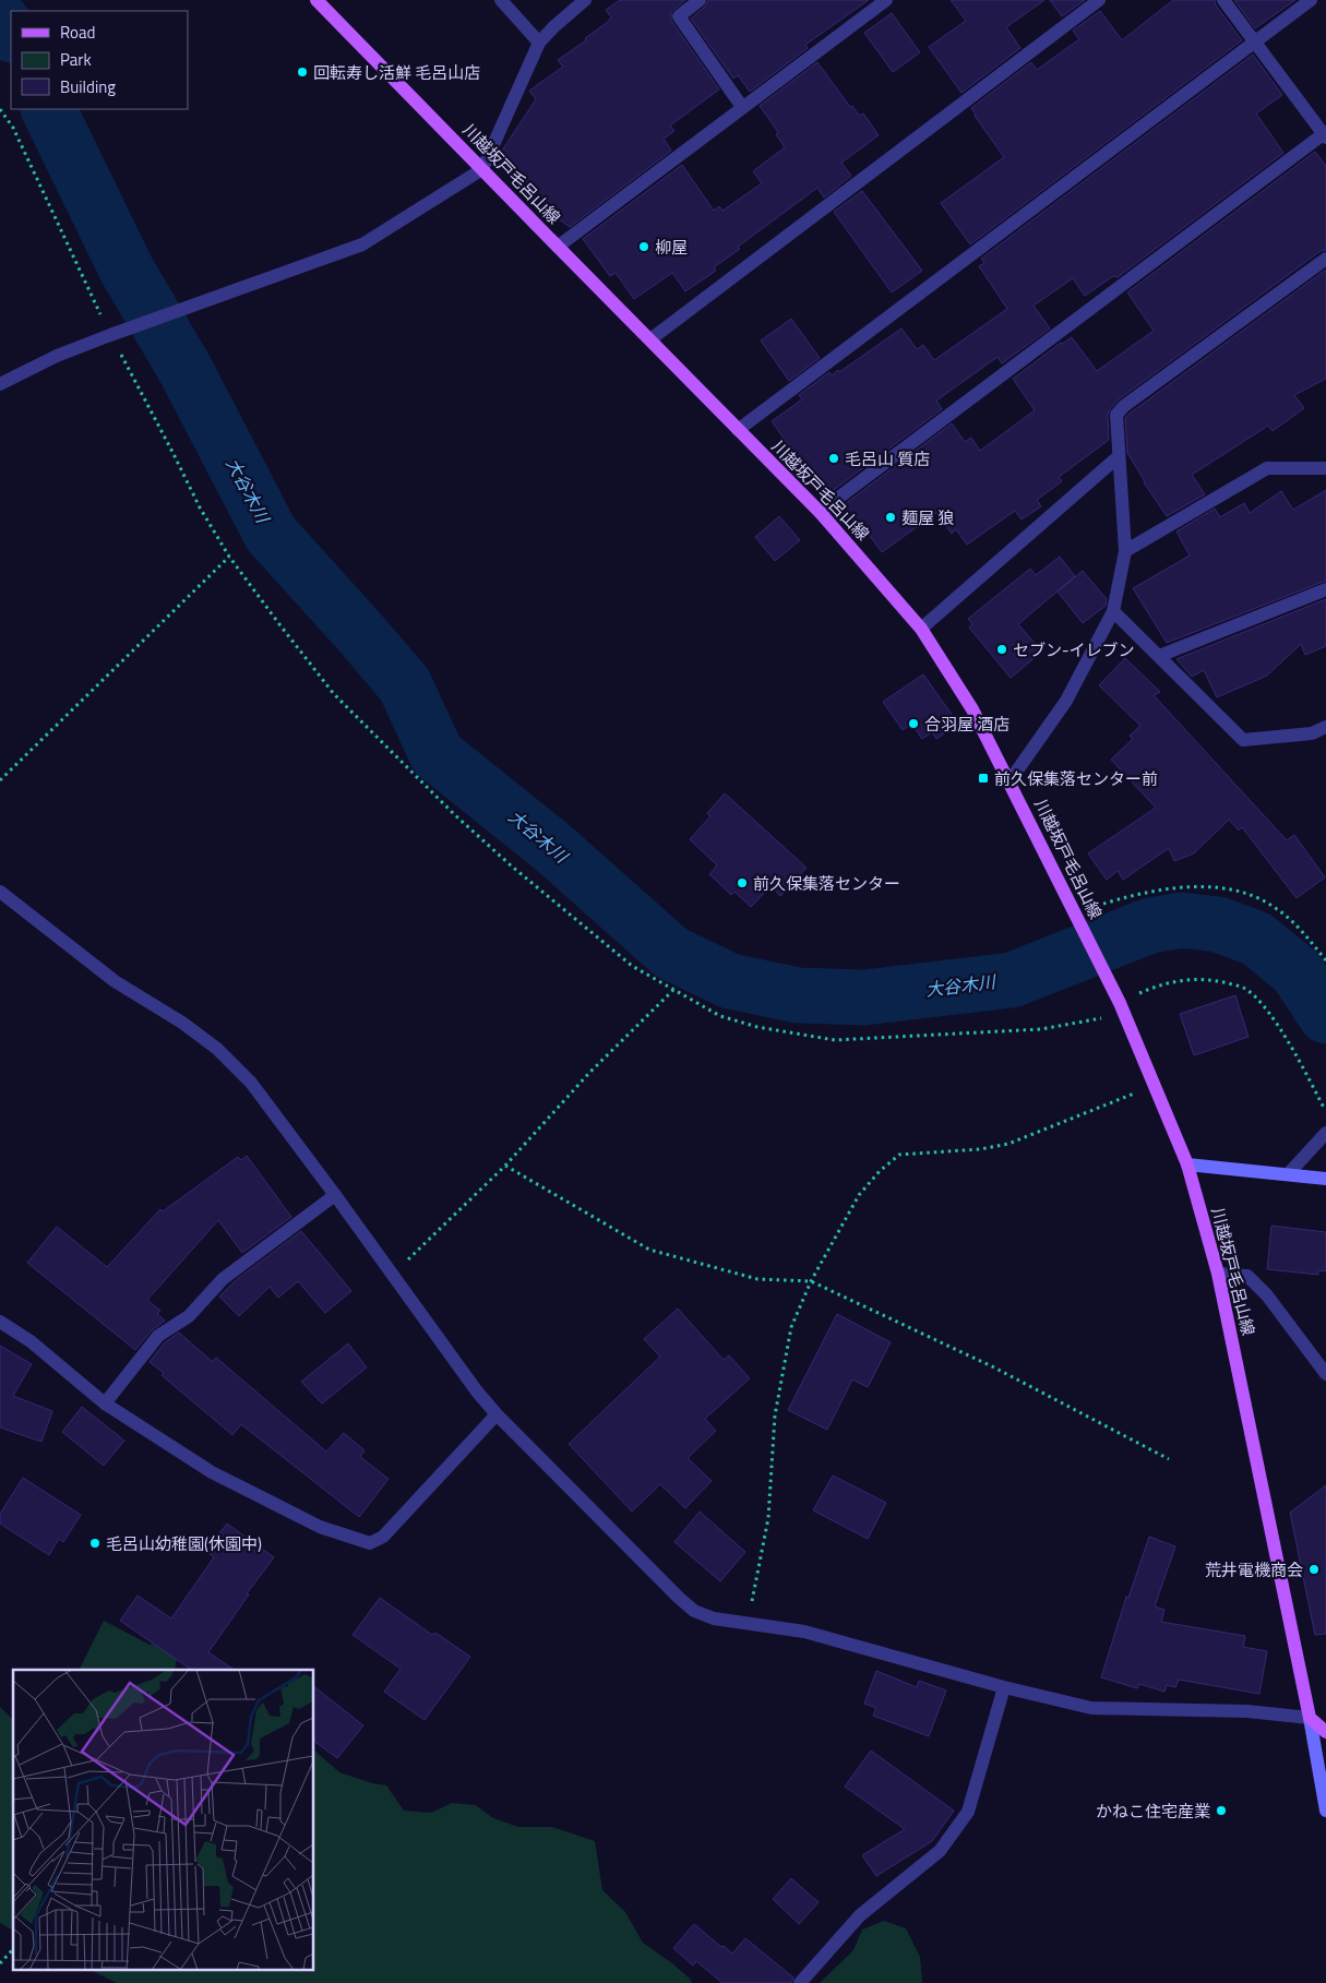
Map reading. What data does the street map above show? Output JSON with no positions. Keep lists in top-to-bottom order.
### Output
{
  "streets": {
    "main road": ["川越坂戸毛呂山線"]
  },
  "water": ["大谷木川"],
  "places": {
    "other": [
      "回転寿し活鮮 毛呂山店",
      "柳屋",
      "毛呂山 質店",
      "麺屋 狼",
      "セブン-イレブン",
      "合羽屋 酒店",
      "前久保集落センター",
      "毛呂山幼稚園(休園中)",
      "荒井電機商会",
      "かねこ住宅産業"
    ],
    "transit": ["前久保集落センター前"]
  },
  "legend": ["Road", "Park", "Building"]
}
